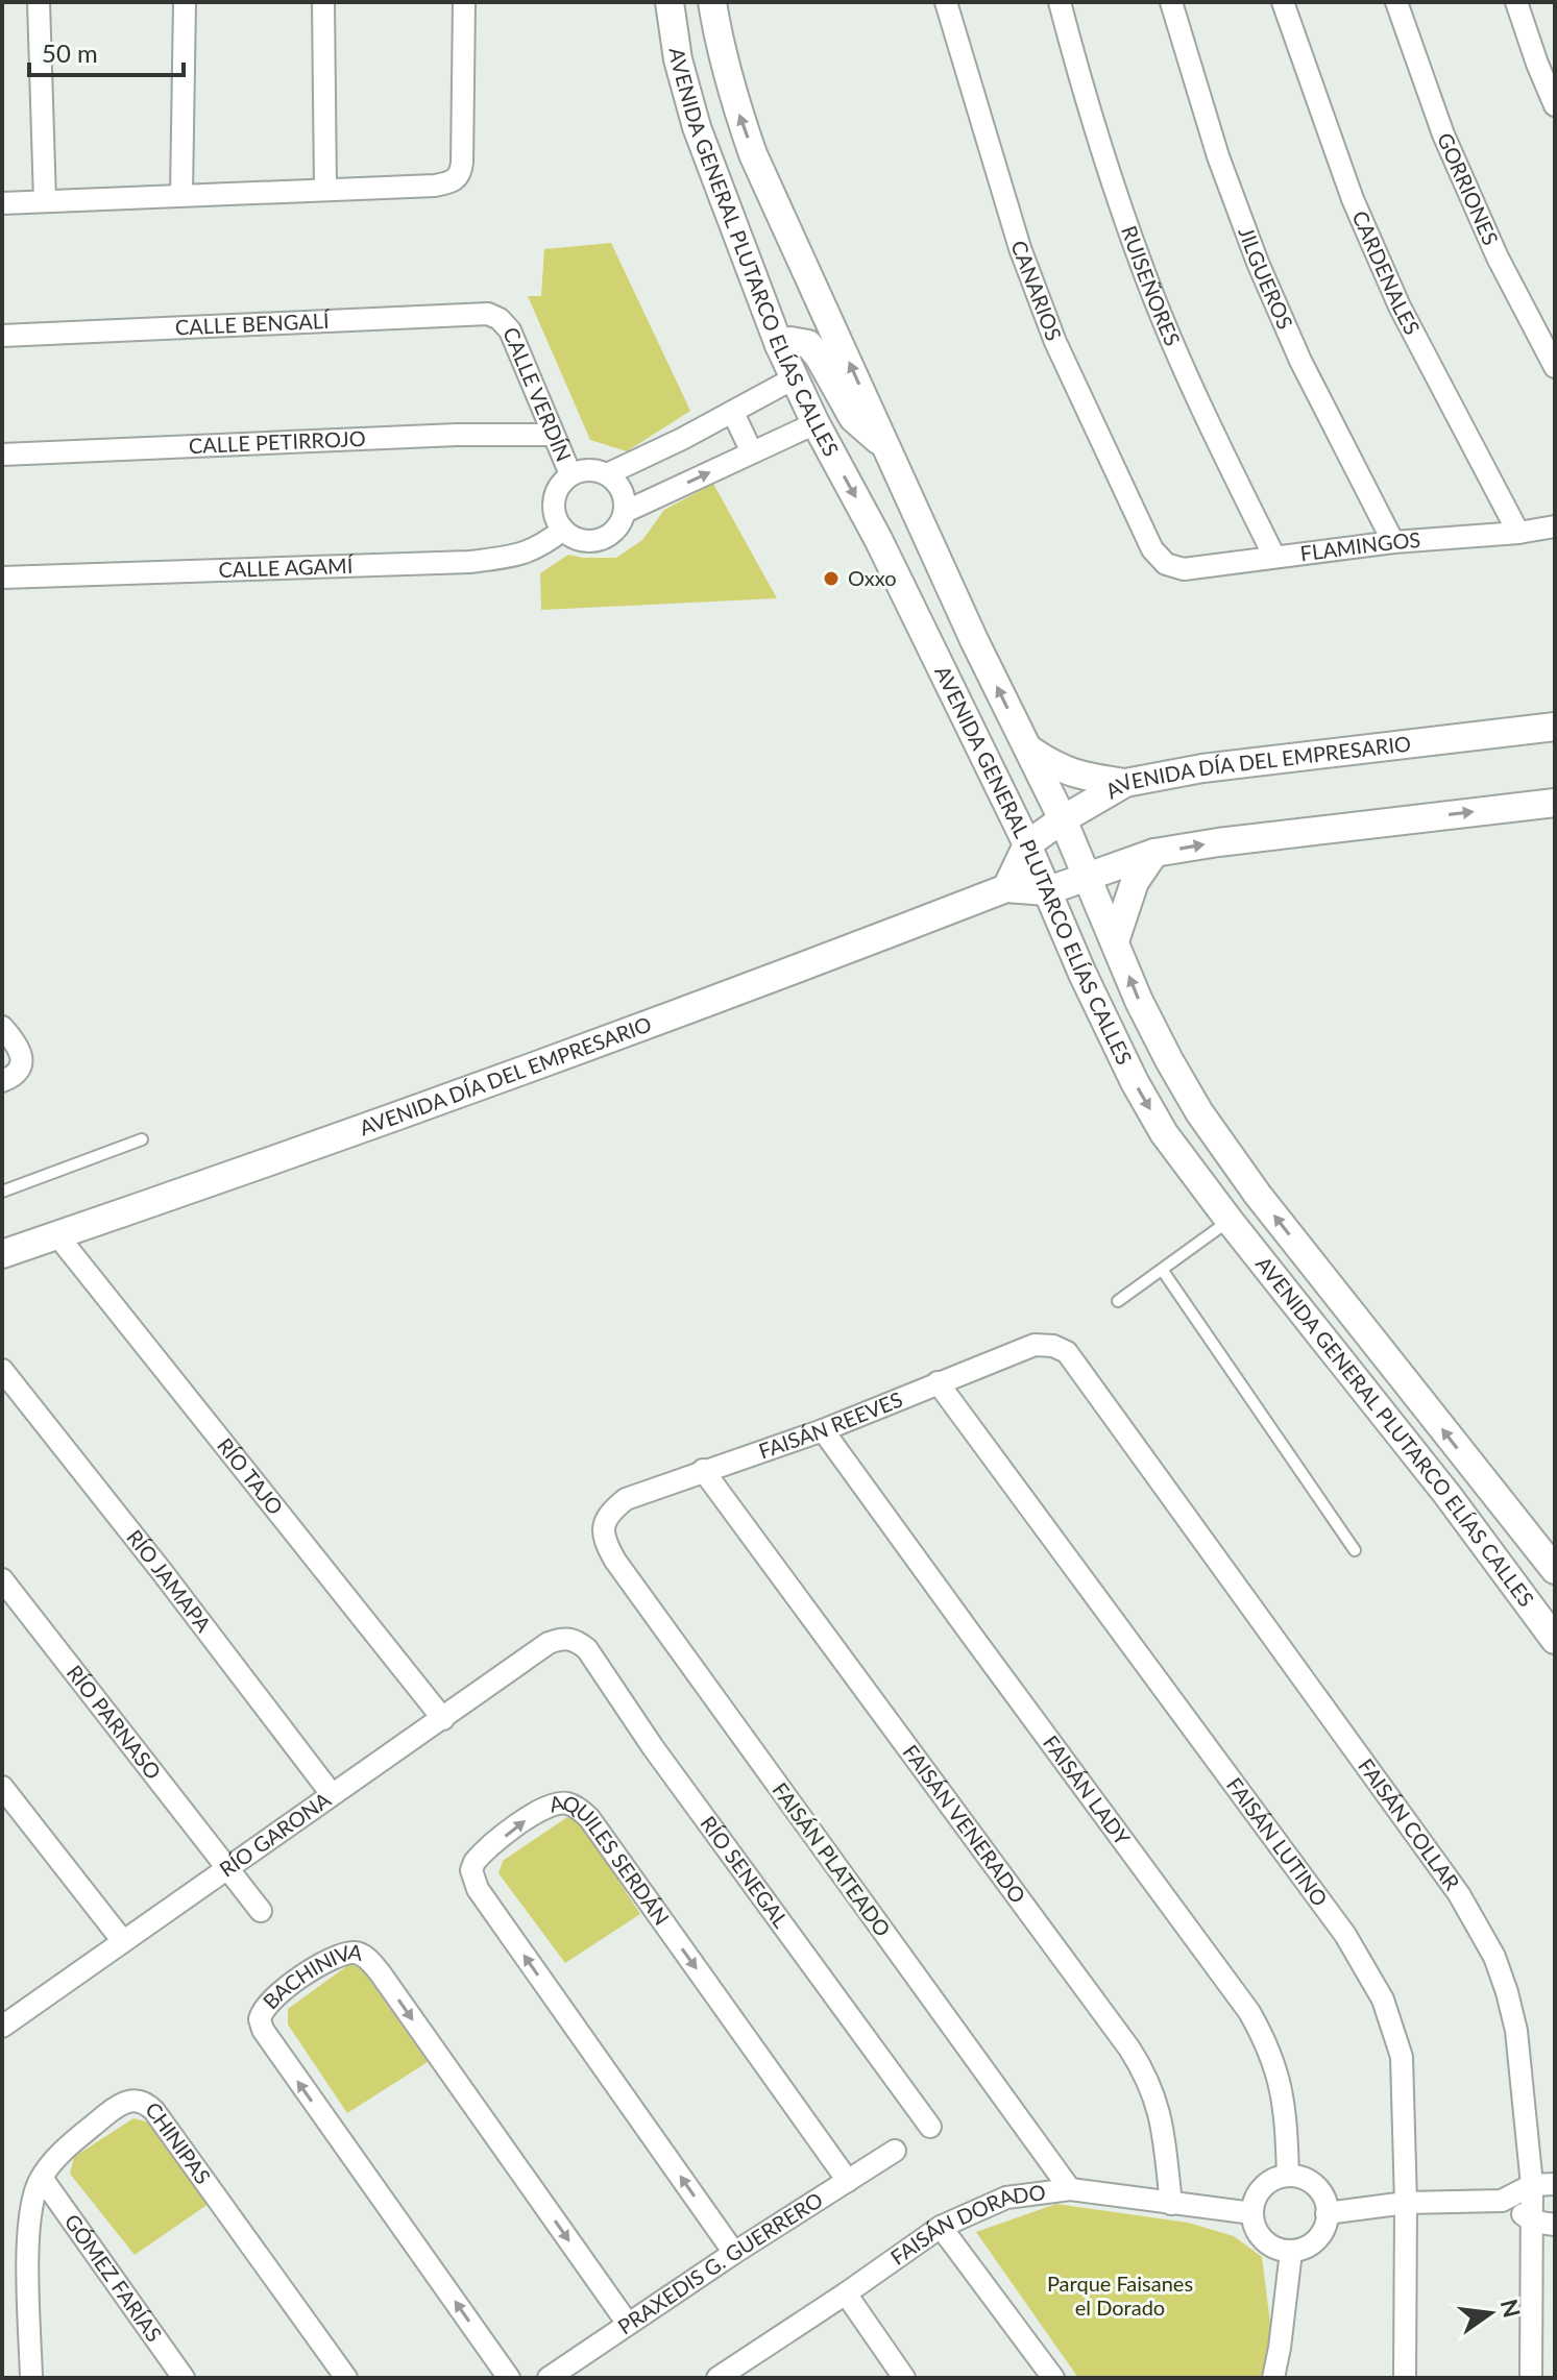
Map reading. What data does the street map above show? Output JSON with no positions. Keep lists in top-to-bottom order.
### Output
{
  "streets": {
    "street": [
      "GORRIONES",
      "AVENIDA GENERAL PLUTARCO ELÍAS CALLES",
      "CARDENALES",
      "JILGUEROS",
      "RUISEÑORES",
      "CANARIOS",
      "CALLE BENGALÍ",
      "CALLE VERDÍN",
      "CALLE PETIRROJO",
      "FLAMINGOS",
      "CALLE AGAMÍ",
      "AVENIDA DÍA DEL EMPRESARIO",
      "FAISÁN REEVES",
      "RÍO TAJO",
      "RÍO JAMAPA",
      "RÍO PARNASO",
      "FAISÁN LADY",
      "FAISÁN VENERADO",
      "FAISÁN COLLAR",
      "RÍO GARONA",
      "FAISÁN LUTINO",
      "FAISÁN PLATEADO",
      "AQUILES SERDÁN",
      "RÍO SENEGAL",
      "BACHINIVA",
      "CHINIPAS",
      "FAISÁN DORADO",
      "PRAXEDIS G. GUERRERO",
      "GÓMEZ FARÍAS"
    ]
  },
  "crossings": [
    ["AVENIDA GENERAL PLUTARCO ELÍAS CALLES", "AVENIDA DÍA DEL EMPRESARIO"],
    ["CARDENALES", "FLAMINGOS"],
    ["JILGUEROS", "FLAMINGOS"],
    ["RUISEÑORES", "FLAMINGOS"],
    ["CANARIOS", "FLAMINGOS"],
    ["CALLE BENGALÍ", "CALLE VERDÍN"],
    ["CALLE VERDÍN", "CALLE PETIRROJO"],
    ["CALLE VERDÍN", "CALLE AGAMÍ"],
    ["AVENIDA DÍA DEL EMPRESARIO", "RÍO TAJO"],
    ["FAISÁN REEVES", "FAISÁN LADY"],
    ["FAISÁN REEVES", "FAISÁN VENERADO"],
    ["FAISÁN REEVES", "FAISÁN COLLAR"],
    ["FAISÁN REEVES", "FAISÁN LUTINO"],
    ["FAISÁN REEVES", "FAISÁN PLATEADO"],
    ["RÍO TAJO", "RÍO GARONA"],
    ["RÍO JAMAPA", "RÍO GARONA"],
    ["RÍO PARNASO", "RÍO GARONA"],
    ["FAISÁN LADY", "FAISÁN DORADO"],
    ["FAISÁN VENERADO", "FAISÁN DORADO"],
    ["RÍO GARONA", "RÍO SENEGAL"],
    ["FAISÁN PLATEADO", "FAISÁN DORADO"],
    ["AQUILES SERDÁN", "PRAXEDIS G. GUERRERO"],
    ["BACHINIVA", "PRAXEDIS G. GUERRERO"],
    ["CHINIPAS", "GÓMEZ FARÍAS"]
  ],
  "parks": ["Parque Faisanes el Dorado"],
  "places": ["Oxxo"],
  "scale_bar": "50 m",
  "north": "right"
}
